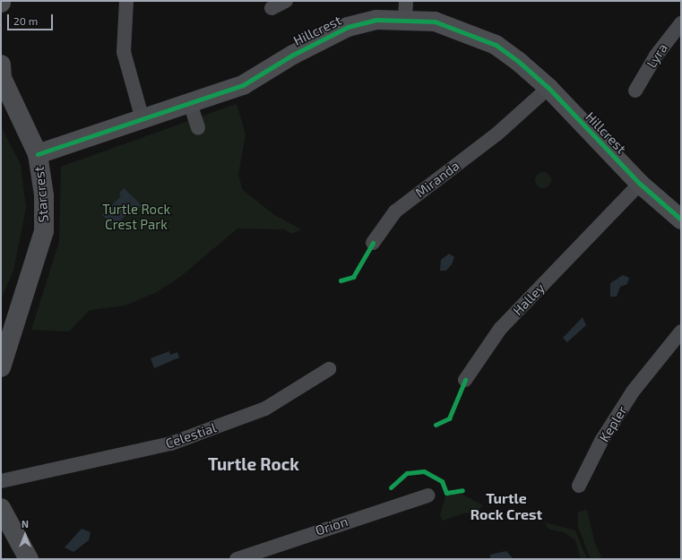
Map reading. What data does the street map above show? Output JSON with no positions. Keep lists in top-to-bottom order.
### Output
{
  "streets": {
    "street": [
      "Hillcrest",
      "Lyra",
      "Miranda",
      "Starcrest",
      "Halley",
      "Kepler",
      "Celestial",
      "Orion"
    ]
  },
  "crossings": [
    ["Hillcrest", "Miranda"],
    ["Hillcrest", "Starcrest"],
    ["Hillcrest", "Halley"]
  ],
  "districts": ["Turtle Rock", "Turtle Rock Crest"],
  "parks": ["Turtle Rock Crest Park"],
  "scale_bar": "20 m",
  "north": "top"
}
